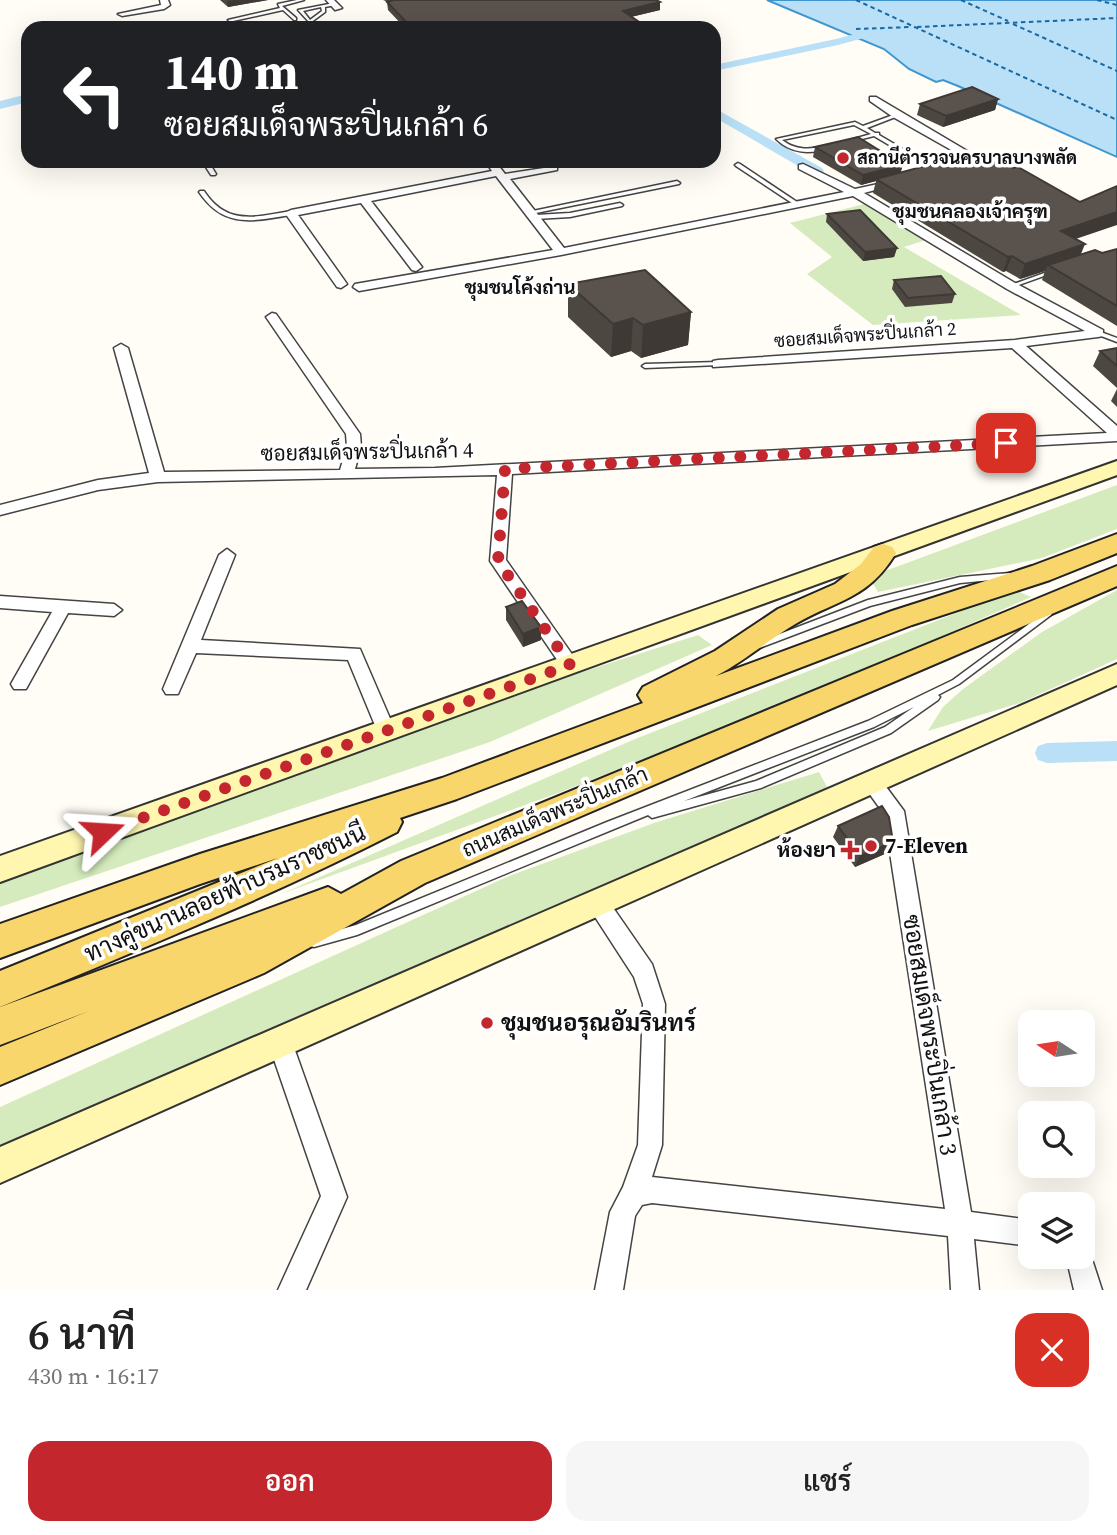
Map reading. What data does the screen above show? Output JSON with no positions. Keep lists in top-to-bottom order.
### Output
{
  "streets": {
    "main road": ["ถนนสมเด็จพระปิ่นเกล้า", "ทางคู่ขนานลอยฟ้าบรมราชชนนี"],
    "street": ["ซอยสมเด็จพระปิ่นเกล้า 2", "ซอยสมเด็จพระปิ่นเกล้า 4", "ซอยสมเด็จพระปิ่นเกล้า 3"]
  },
  "crossings": [
    ["ถนนสมเด็จพระปิ่นเกล้า", "ทางคู่ขนานลอยฟ้าบรมราชชนนี"]
  ],
  "districts": ["ชุมชนคลองเจ้าครุฑ", "ชุมชนโค้งถ่าน"],
  "places": {
    "other": ["สถานีตำรวจนครบาลบางพลัด", "7-Eleven", "ชุมชนอรุณอัมรินทร์"],
    "health": ["ห้องยา"]
  },
  "north": "left",
  "page": {
    "turn": ["140 m", "ซอยสมเด็จพระปิ่นเกล้า 6"],
    "heading": ["6 นาที", "430 m · 16:17"],
    "buttons": ["ออก", "แชร์"]
  }
}
